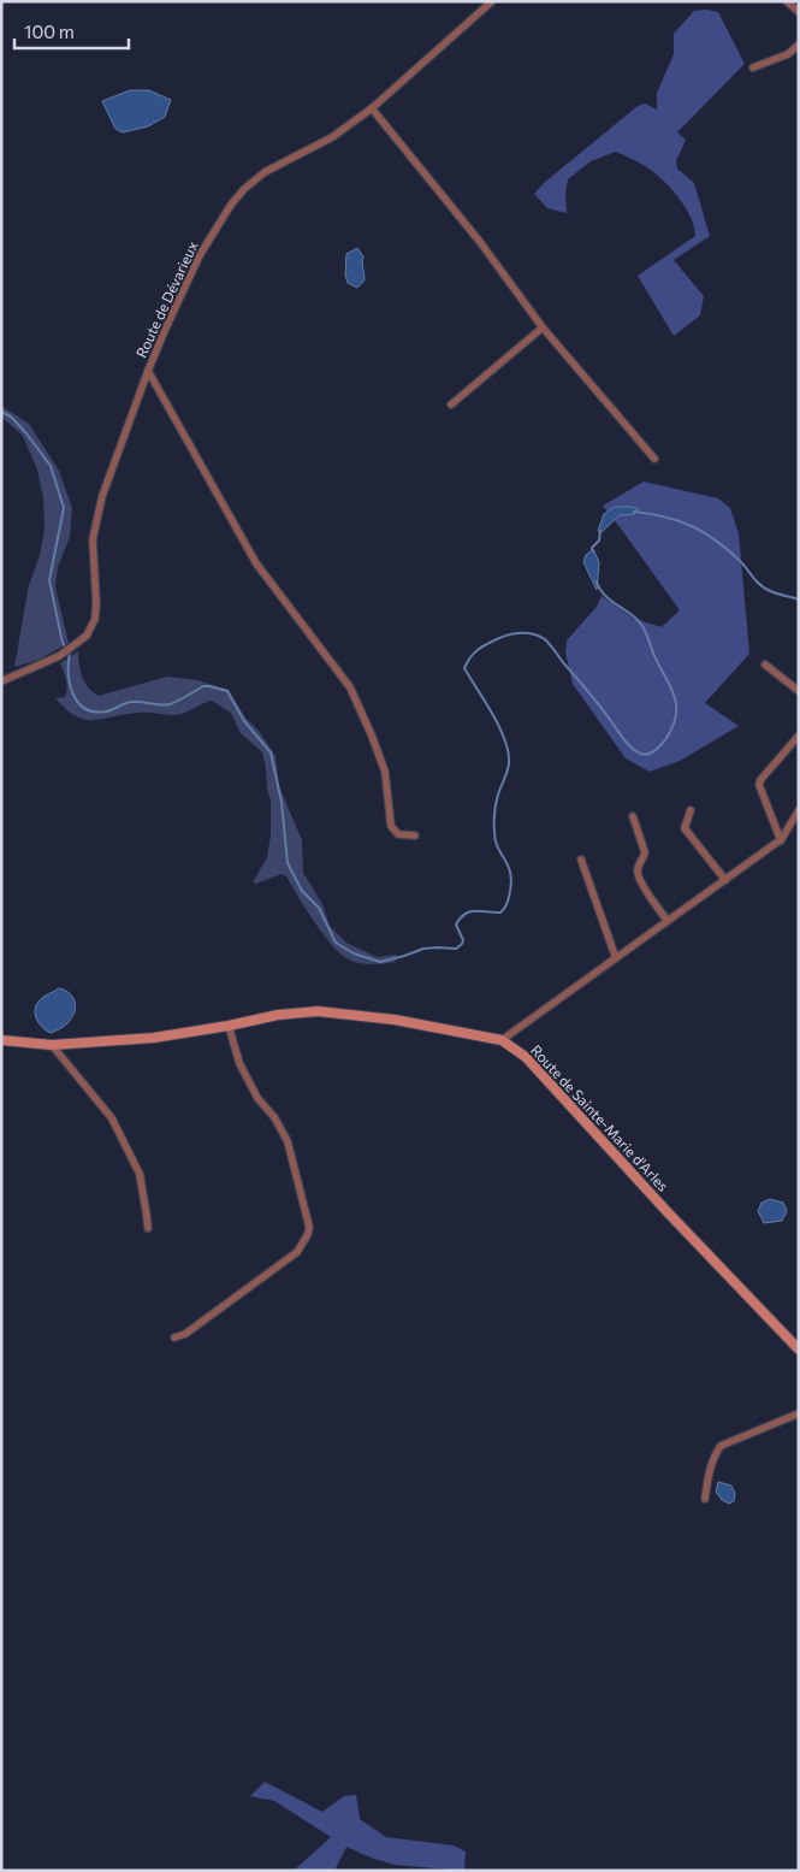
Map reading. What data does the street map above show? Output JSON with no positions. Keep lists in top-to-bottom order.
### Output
{
  "streets": {
    "main road": ["Route de Sainte-Marie d'Arles"],
    "street": ["Route de Dévarieux"]
  },
  "scale_bar": "100 m"
}
